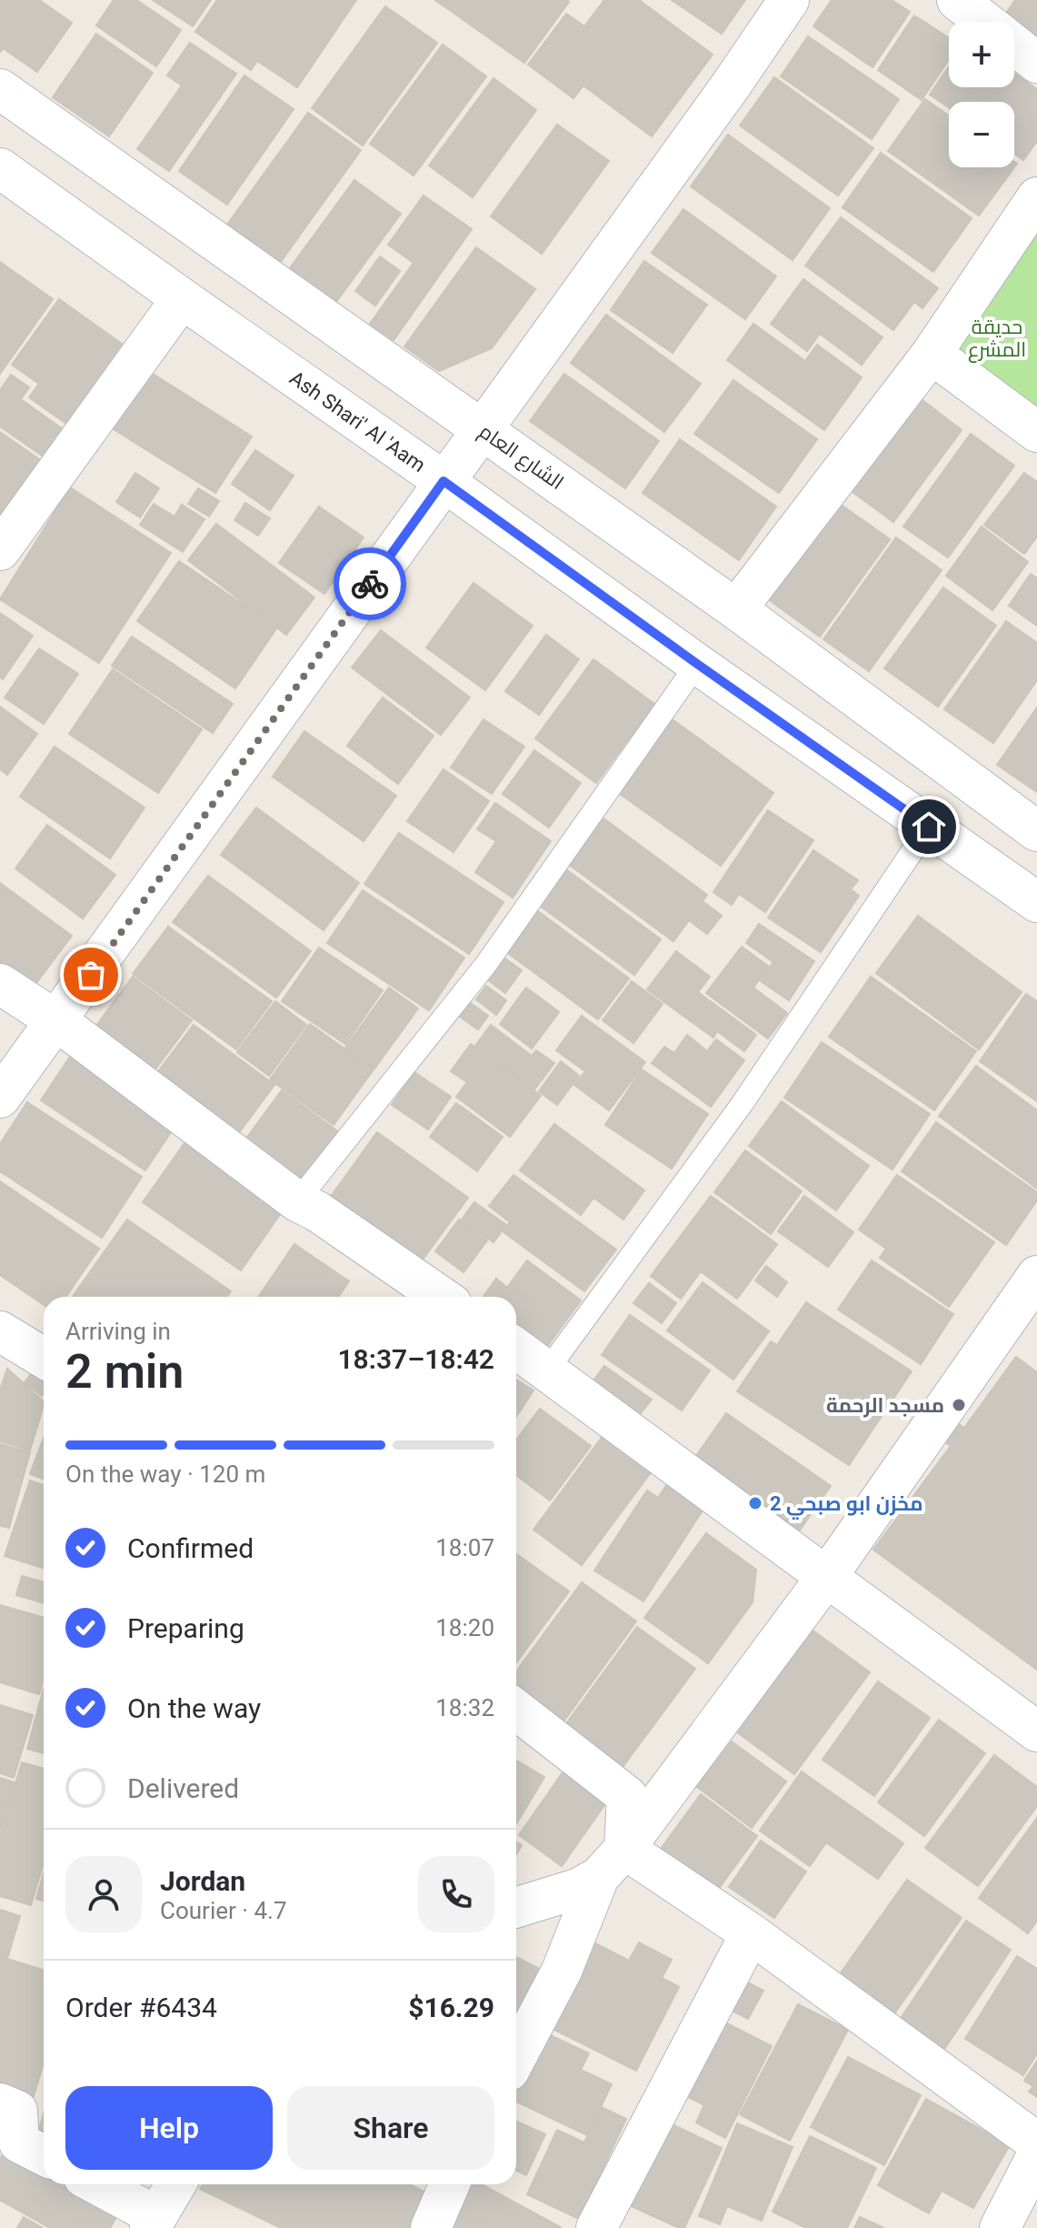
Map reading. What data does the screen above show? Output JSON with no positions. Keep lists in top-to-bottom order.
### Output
{
  "streets": {
    "street": ["Ash Shari' Al 'Aam", "الشارع العام"]
  },
  "parks": ["حديقة المشرع"],
  "places": ["مسجد الرحمة", "مخزن ابو صبحي 2"],
  "page": {
    "map_buttons": ["+", "−"],
    "heading": ["2 min", "Arriving in", "18:37–18:42"],
    "panel": [
      "Jordan",
      "Courier · 4.7",
      "Order #6434",
      "$16.29"
    ],
    "bar": "On the way · 120 m",
    "list": [
      ["Confirmed", "18:07"],
      ["Preparing", "18:20"],
      ["On the way", "18:32"],
      "Delivered"
    ],
    "buttons": ["Help", "Share"]
  }
}
